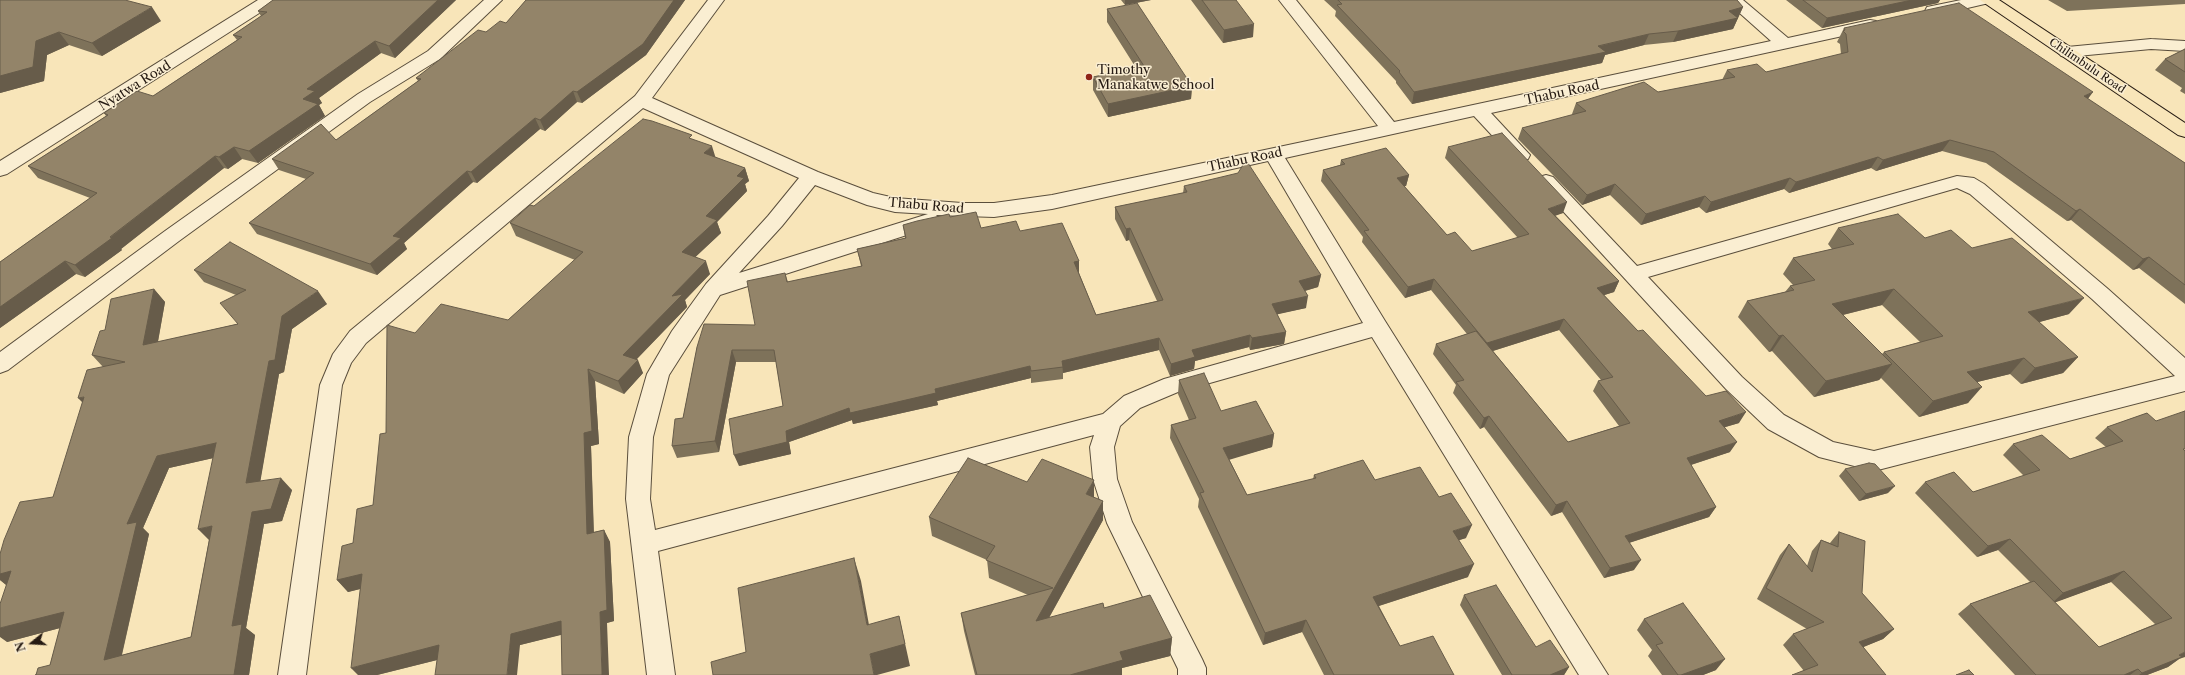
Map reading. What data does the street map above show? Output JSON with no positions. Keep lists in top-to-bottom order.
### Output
{
  "streets": {
    "main road": ["Chilimbulu Road"],
    "street": ["Nyatwa Road", "Thabu Road"]
  },
  "places": ["Timothy Manakatwe School"],
  "north": "left"
}
